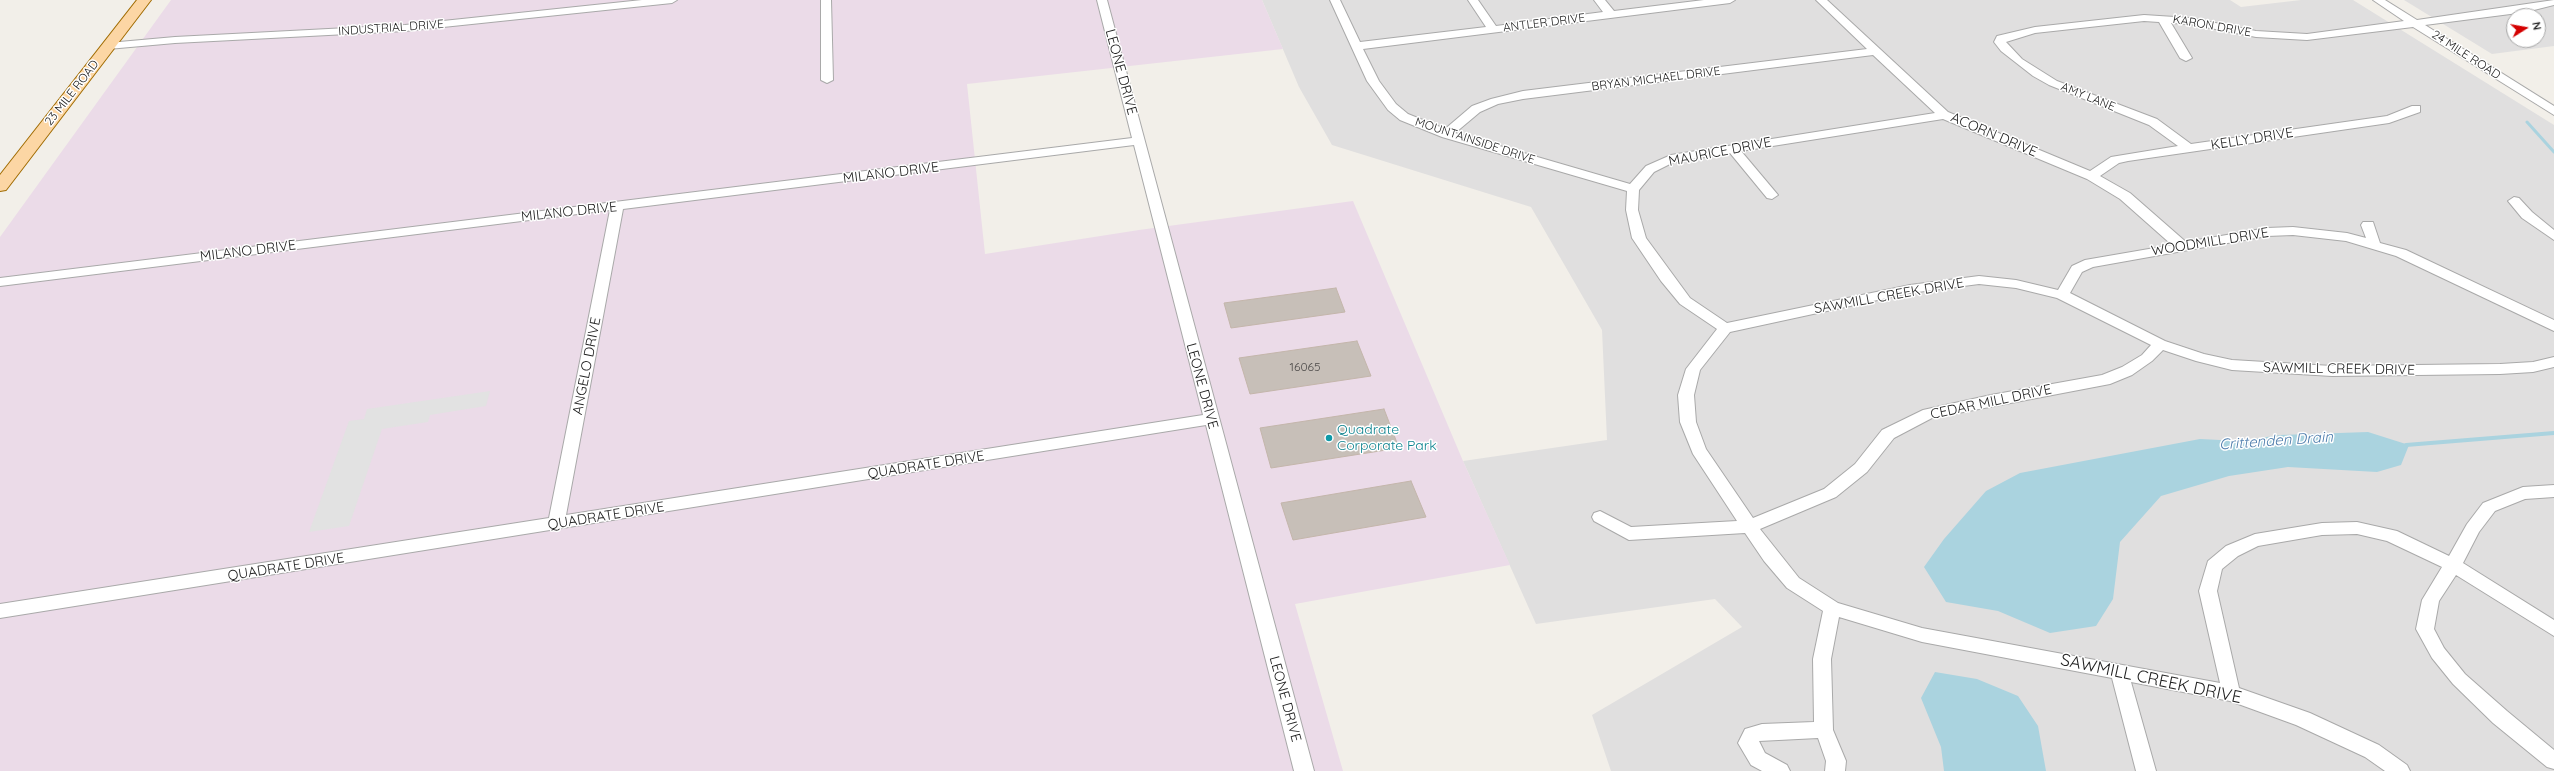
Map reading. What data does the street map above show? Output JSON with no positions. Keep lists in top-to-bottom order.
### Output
{
  "streets": {
    "main road": ["23 MILE ROAD"],
    "street": [
      "ANTLER DRIVE",
      "KARON DRIVE",
      "INDUSTRIAL DRIVE",
      "24 MILE ROAD",
      "LEONE DRIVE",
      "BRYAN MICHAEL DRIVE",
      "AMY LANE",
      "ACORN DRIVE",
      "KELLY DRIVE",
      "MOUNTAINSIDE DRIVE",
      "MAURICE DRIVE",
      "MILANO DRIVE",
      "WOODMILL DRIVE",
      "SAWMILL CREEK DRIVE",
      "ANGELO DRIVE",
      "CEDAR MILL DRIVE",
      "QUADRATE DRIVE"
    ]
  },
  "crossings": [
    ["ANTLER DRIVE", "MOUNTAINSIDE DRIVE"],
    ["KARON DRIVE", "24 MILE ROAD"],
    ["KARON DRIVE", "AMY LANE"],
    ["INDUSTRIAL DRIVE", "23 MILE ROAD"],
    ["LEONE DRIVE", "MILANO DRIVE"],
    ["LEONE DRIVE", "QUADRATE DRIVE"],
    ["BRYAN MICHAEL DRIVE", "ACORN DRIVE"],
    ["BRYAN MICHAEL DRIVE", "MOUNTAINSIDE DRIVE"],
    ["AMY LANE", "KELLY DRIVE"],
    ["ACORN DRIVE", "KELLY DRIVE"],
    ["ACORN DRIVE", "MAURICE DRIVE"],
    ["ACORN DRIVE", "WOODMILL DRIVE"],
    ["MOUNTAINSIDE DRIVE", "MAURICE DRIVE"],
    ["MILANO DRIVE", "ANGELO DRIVE"],
    ["WOODMILL DRIVE", "SAWMILL CREEK DRIVE"],
    ["SAWMILL CREEK DRIVE", "CEDAR MILL DRIVE"],
    ["ANGELO DRIVE", "QUADRATE DRIVE"]
  ],
  "water": ["Crittenden Drain"],
  "places": ["Quadrate Corporate Park"],
  "house_numbers": ["16065"],
  "north": "right"
}
